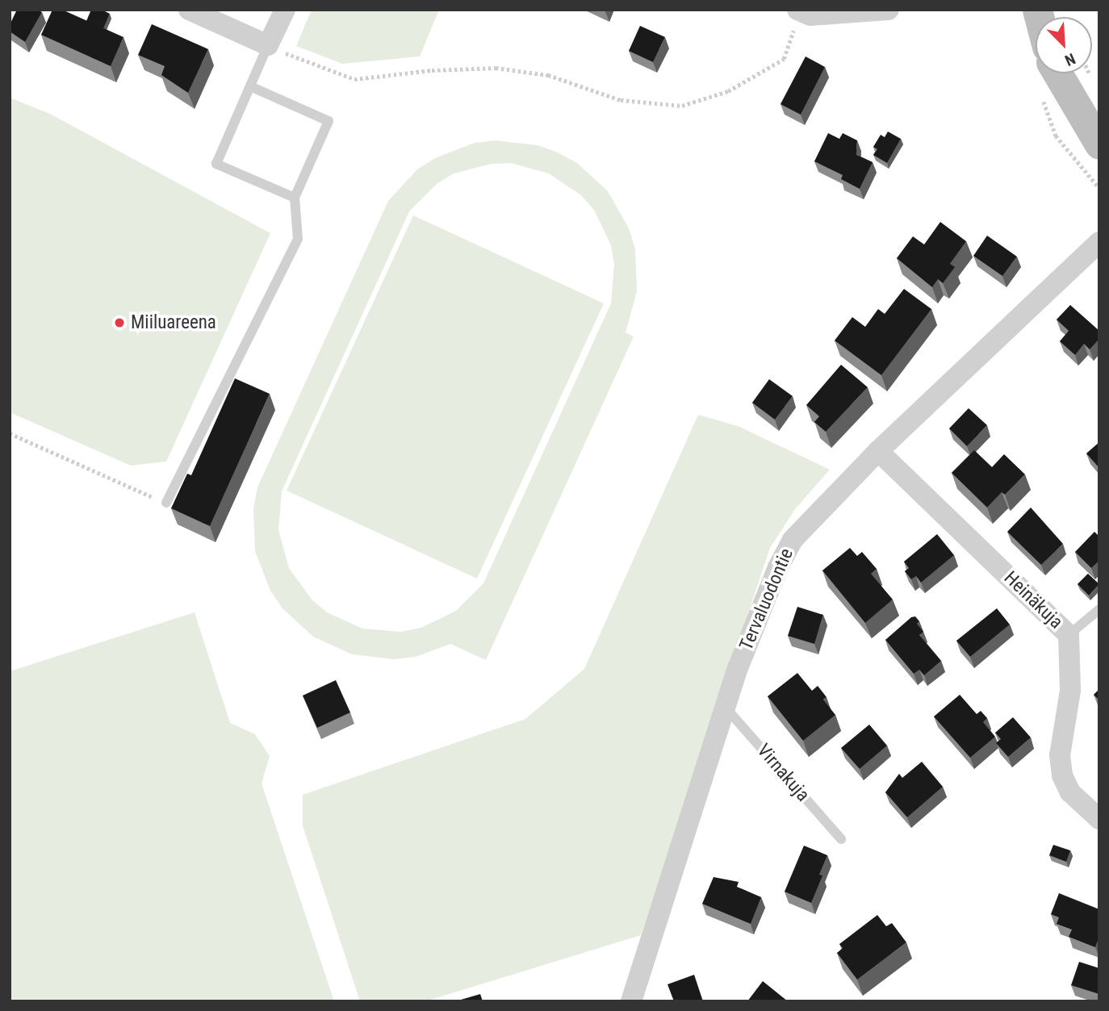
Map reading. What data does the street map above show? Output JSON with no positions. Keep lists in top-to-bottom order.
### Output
{
  "streets": {
    "street": ["Tervaluodontie", "Heinäkuja"],
    "lane": ["Virnakuja"]
  },
  "crossings": [
    ["Tervaluodontie", "Heinäkuja"],
    ["Tervaluodontie", "Virnakuja"]
  ],
  "places": ["Miiluareena"],
  "north": "bottom right"
}
